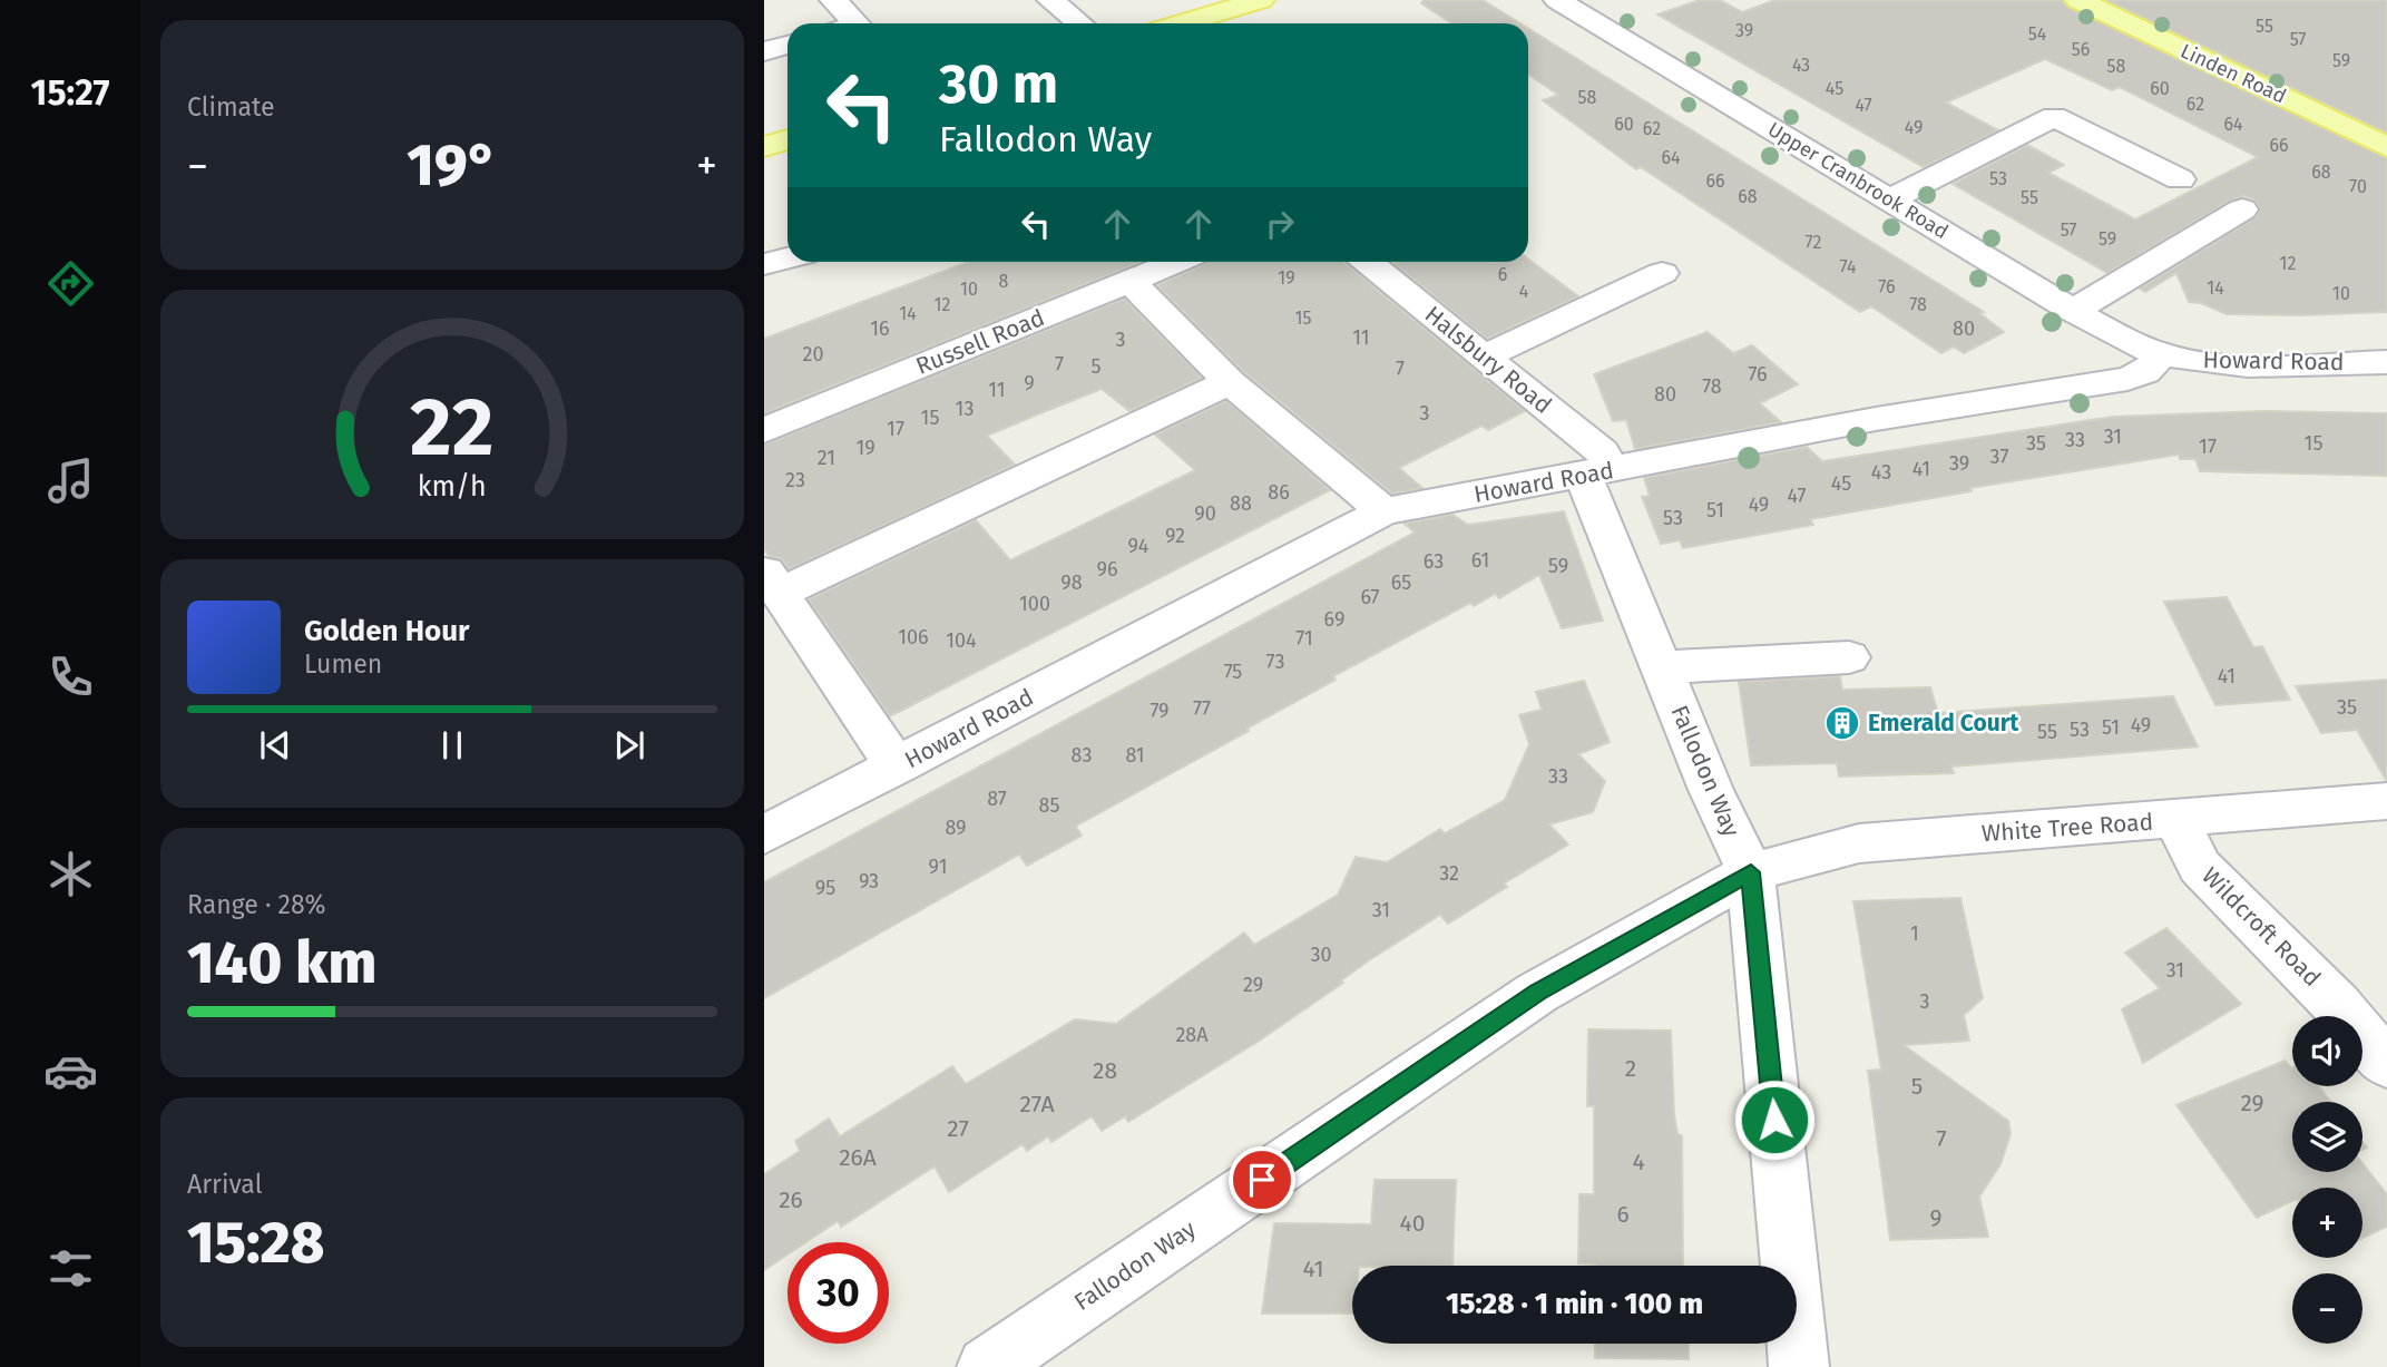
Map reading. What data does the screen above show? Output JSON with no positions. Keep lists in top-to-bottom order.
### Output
{
  "streets": {
    "main road": ["Linden Road"],
    "street": [
      "Upper Cranbrook Road",
      "Russell Road",
      "Halsbury Road",
      "Howard Road",
      "Fallodon Way",
      "White Tree Road",
      "Wildcroft Road"
    ]
  },
  "crossings": [
    ["Upper Cranbrook Road", "Howard Road"],
    ["Halsbury Road", "Howard Road"],
    ["Halsbury Road", "Fallodon Way"],
    ["Howard Road", "Fallodon Way"],
    ["Fallodon Way", "White Tree Road"],
    ["White Tree Road", "Wildcroft Road"]
  ],
  "places": {
    "building": ["Emerald Court"]
  },
  "house_numbers": [
    "55",
    "39",
    "54",
    "57",
    "56",
    "59",
    "43",
    "58",
    "45",
    "60",
    "58",
    "62",
    "47",
    "60",
    "64",
    "49",
    "62",
    "66",
    "64",
    "68",
    "53",
    "66",
    "70",
    "68",
    "55",
    "57",
    "59",
    "72",
    "12",
    "74",
    "6",
    "19",
    "8",
    "76",
    "14",
    "10",
    "4",
    "10",
    "12",
    "78",
    "14",
    "15",
    "16",
    "80",
    "11",
    "3",
    "20",
    "7",
    "5",
    "7",
    "76",
    "9",
    "78",
    "11",
    "80",
    "13",
    "3",
    "15",
    "17",
    "31",
    "33",
    "35",
    "15",
    "17",
    "19",
    "37",
    "21",
    "39",
    "41",
    "43",
    "23",
    "45",
    "86",
    "47",
    "88",
    "49",
    "51",
    "90",
    "53",
    "92",
    "94",
    "61",
    "63",
    "59",
    "96",
    "98",
    "65",
    "67",
    "100",
    "69",
    "106",
    "71",
    "104",
    "73",
    "75",
    "41",
    "35",
    "77",
    "79",
    "49",
    "51",
    "53",
    "55",
    "83",
    "81",
    "33",
    "87",
    "85",
    "89",
    "91",
    "32",
    "93",
    "95",
    "31",
    "1",
    "30",
    "31",
    "29",
    "3",
    "28A",
    "2",
    "28",
    "5",
    "29",
    "27A",
    "27",
    "7",
    "26A",
    "4",
    "26",
    "6",
    "9",
    "40",
    "41"
  ],
  "page": {
    "tabs": "15:27",
    "tile": [
      "Climate",
      ["Range · 28%", "140 km"],
      ["Arrival", "15:28"]
    ],
    "turn": ["30 m", "Fallodon Way"],
    "heat": ["−", "19°", "+"],
    "song": ["Golden Hour", "Lumen"],
    "map_buttons": ["+", "−"],
    "limit": "30",
    "trip": "15:28 · 1 min · 100 m",
    "gauge": ["22", "km/h"]
  }
}
